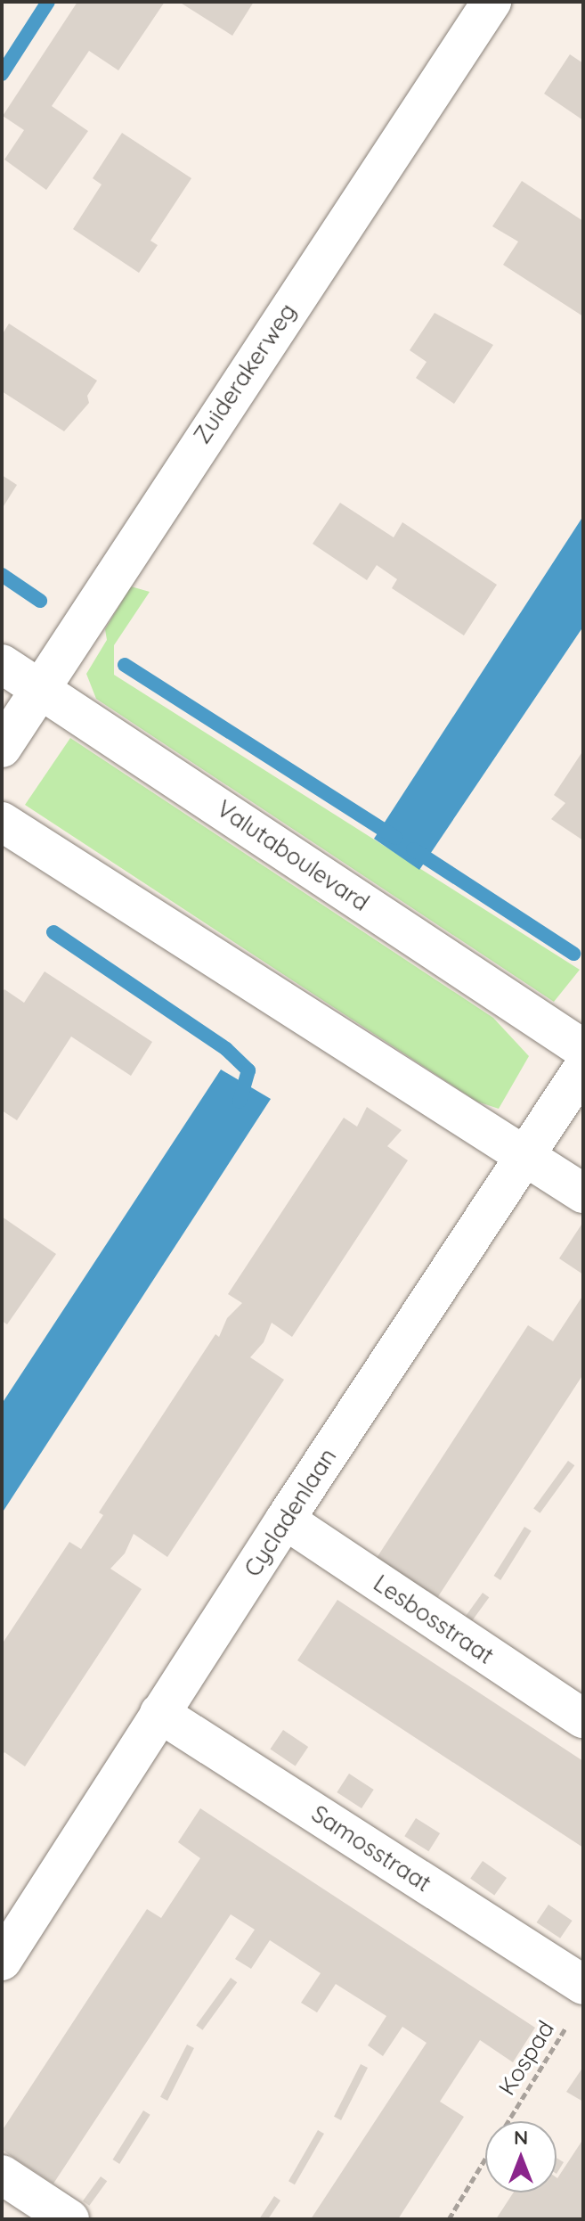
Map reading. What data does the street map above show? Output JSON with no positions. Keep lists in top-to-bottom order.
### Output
{
  "streets": {
    "street": [
      "Zuiderakerweg",
      "Valutaboulevard",
      "Cycladenlaan",
      "Lesbosstraat",
      "Samosstraat"
    ],
    "path": ["Kospad"]
  },
  "crossings": [
    ["Zuiderakerweg", "Valutaboulevard"],
    ["Cycladenlaan", "Lesbosstraat"],
    ["Cycladenlaan", "Samosstraat"]
  ],
  "north": "top"
}
